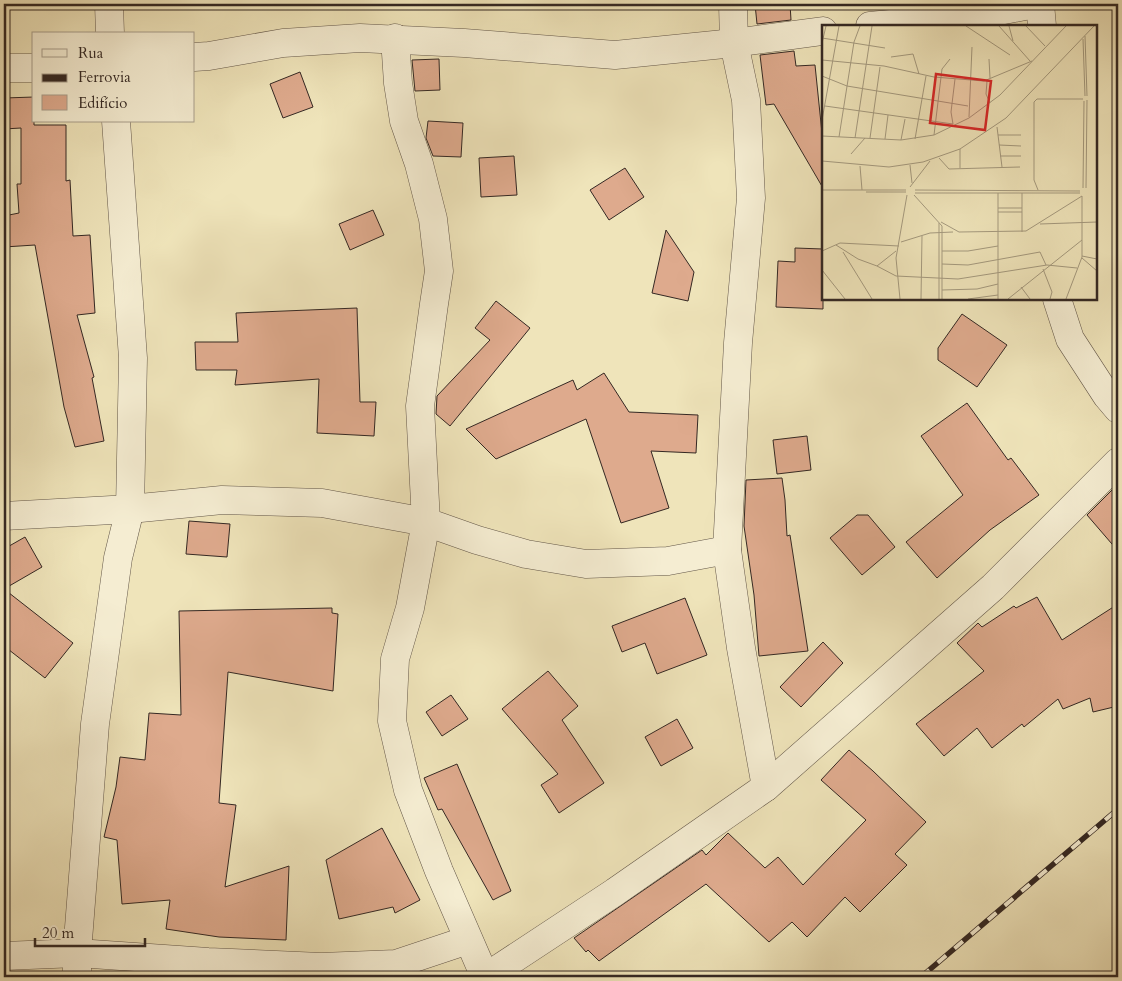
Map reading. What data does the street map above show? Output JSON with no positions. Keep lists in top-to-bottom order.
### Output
{
  "legend": ["Rua", "Ferrovia", "Edifício"],
  "scale_bar": "20 m"
}
